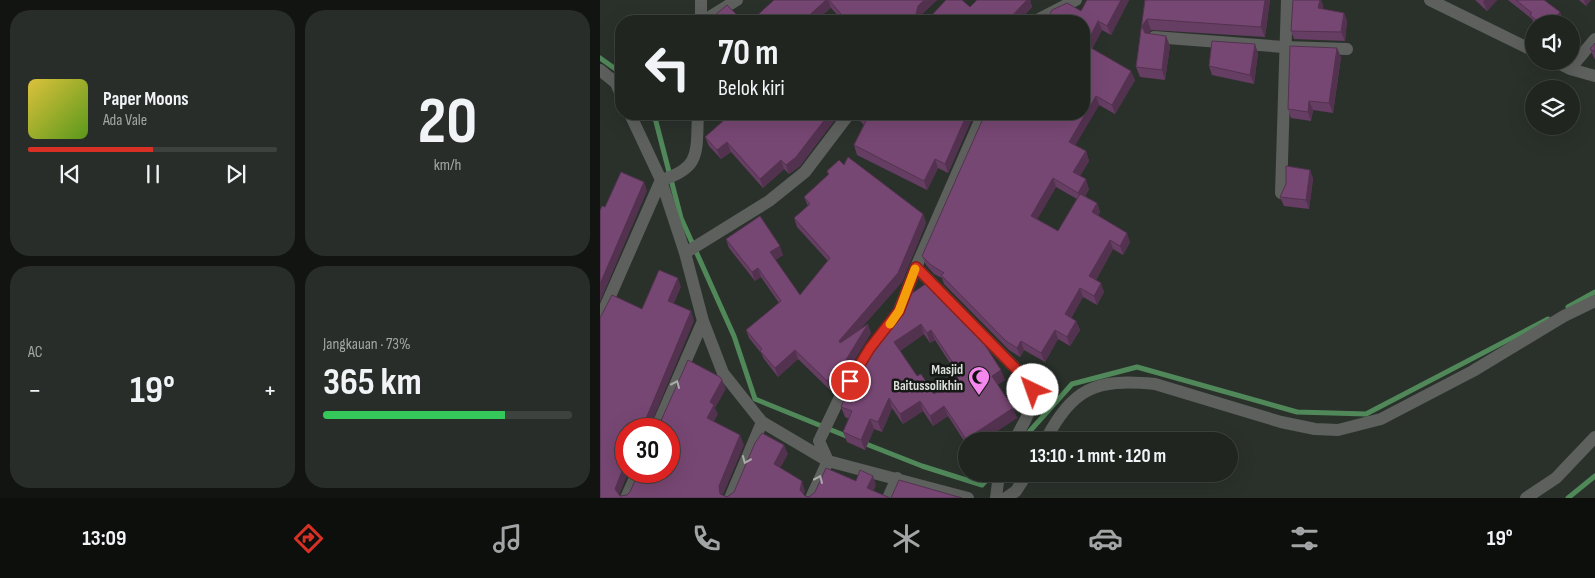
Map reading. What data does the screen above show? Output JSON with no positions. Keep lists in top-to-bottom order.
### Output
{
  "places": {
    "mosque": ["Masjid Baitussolikhin"]
  },
  "page": {
    "tile": [
      ["20", "km/h"],
      "AC",
      ["Jangkauan · 73%", "365 km"]
    ],
    "turn": ["70 m", "Belok kiri"],
    "song": ["Paper Moons", "Ada Vale"],
    "heat": ["−", "19°", "+"],
    "limit": "30",
    "trip": "13:10 · 1 mnt · 120 m",
    "tabs": ["13:09", "19°"]
  }
}
